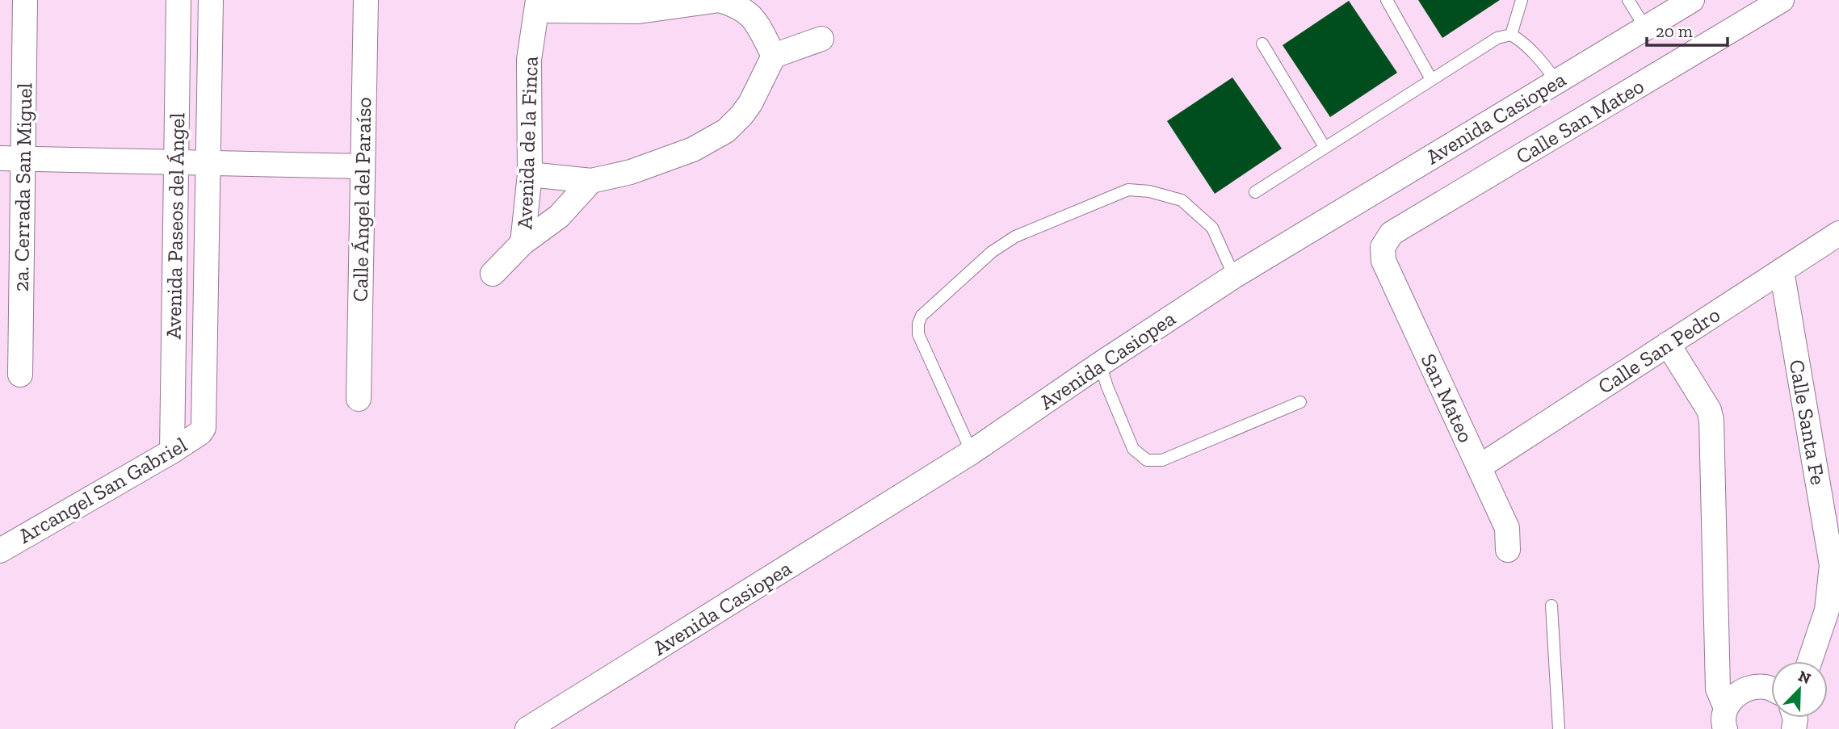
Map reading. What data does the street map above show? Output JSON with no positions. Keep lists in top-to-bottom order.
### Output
{
  "streets": {
    "street": [
      "Avenida Casiopea",
      "Calle San Mateo",
      "Avenida de la Finca",
      "2a. Cerrada San Miguel",
      "Calle Ángel del Paraíso",
      "Avenida Paseos del Ángel",
      "Calle San Pedro",
      "San Mateo",
      "Calle Santa Fe",
      "Arcangel San Gabriel"
    ]
  },
  "crossings": [
    ["Calle San Mateo", "San Mateo"],
    ["Avenida Paseos del Ángel", "Arcangel San Gabriel"],
    ["Calle San Pedro", "San Mateo"],
    ["Calle San Pedro", "Calle Santa Fe"]
  ],
  "scale_bar": "20 m",
  "north": "top right"
}
